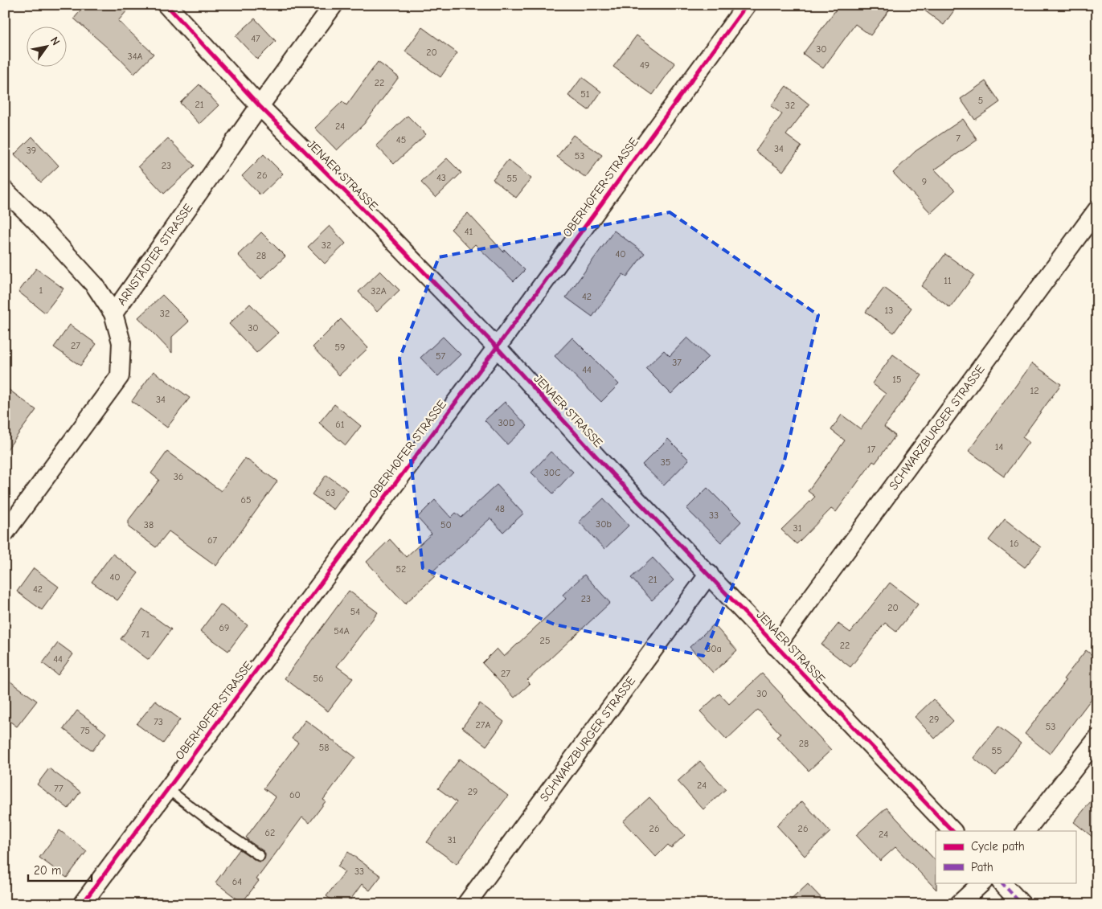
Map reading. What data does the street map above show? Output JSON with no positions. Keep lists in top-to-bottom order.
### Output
{
  "streets": {
    "street": [
      "JENAER STRASSE",
      "OBERHOFER STRASSE",
      "ARNSTÄDTER STRASSE",
      "SCHWARZBURGER STRASSE"
    ]
  },
  "crossings": [
    ["JENAER STRASSE", "OBERHOFER STRASSE"],
    ["JENAER STRASSE", "ARNSTÄDTER STRASSE"],
    ["JENAER STRASSE", "SCHWARZBURGER STRASSE"]
  ],
  "house_numbers": [
    "47",
    "30",
    "20",
    "34A",
    "49",
    "22",
    "51",
    "5",
    "21",
    "32",
    "24",
    "7",
    "45",
    "34",
    "39",
    "53",
    "23",
    "26",
    "43",
    "55",
    "9",
    "41",
    "32",
    "40",
    "28",
    "11",
    "1",
    "32A",
    "42",
    "13",
    "32",
    "30",
    "27",
    "59",
    "57",
    "37",
    "44",
    "15",
    "12",
    "34",
    "30D",
    "61",
    "14",
    "17",
    "35",
    "30C",
    "36",
    "63",
    "65",
    "48",
    "33",
    "30b",
    "38",
    "50",
    "31",
    "67",
    "16",
    "52",
    "40",
    "21",
    "42",
    "23",
    "20",
    "54",
    "69",
    "54A",
    "71",
    "25",
    "22",
    "30a",
    "44",
    "27",
    "56",
    "30",
    "29",
    "73",
    "27A",
    "53",
    "75",
    "28",
    "58",
    "55",
    "24",
    "77",
    "29",
    "60",
    "26",
    "26",
    "62",
    "24",
    "31",
    "33",
    "64"
  ],
  "legend": ["Cycle path", "Path"],
  "scale_bar": "20 m",
  "north": "top right"
}
